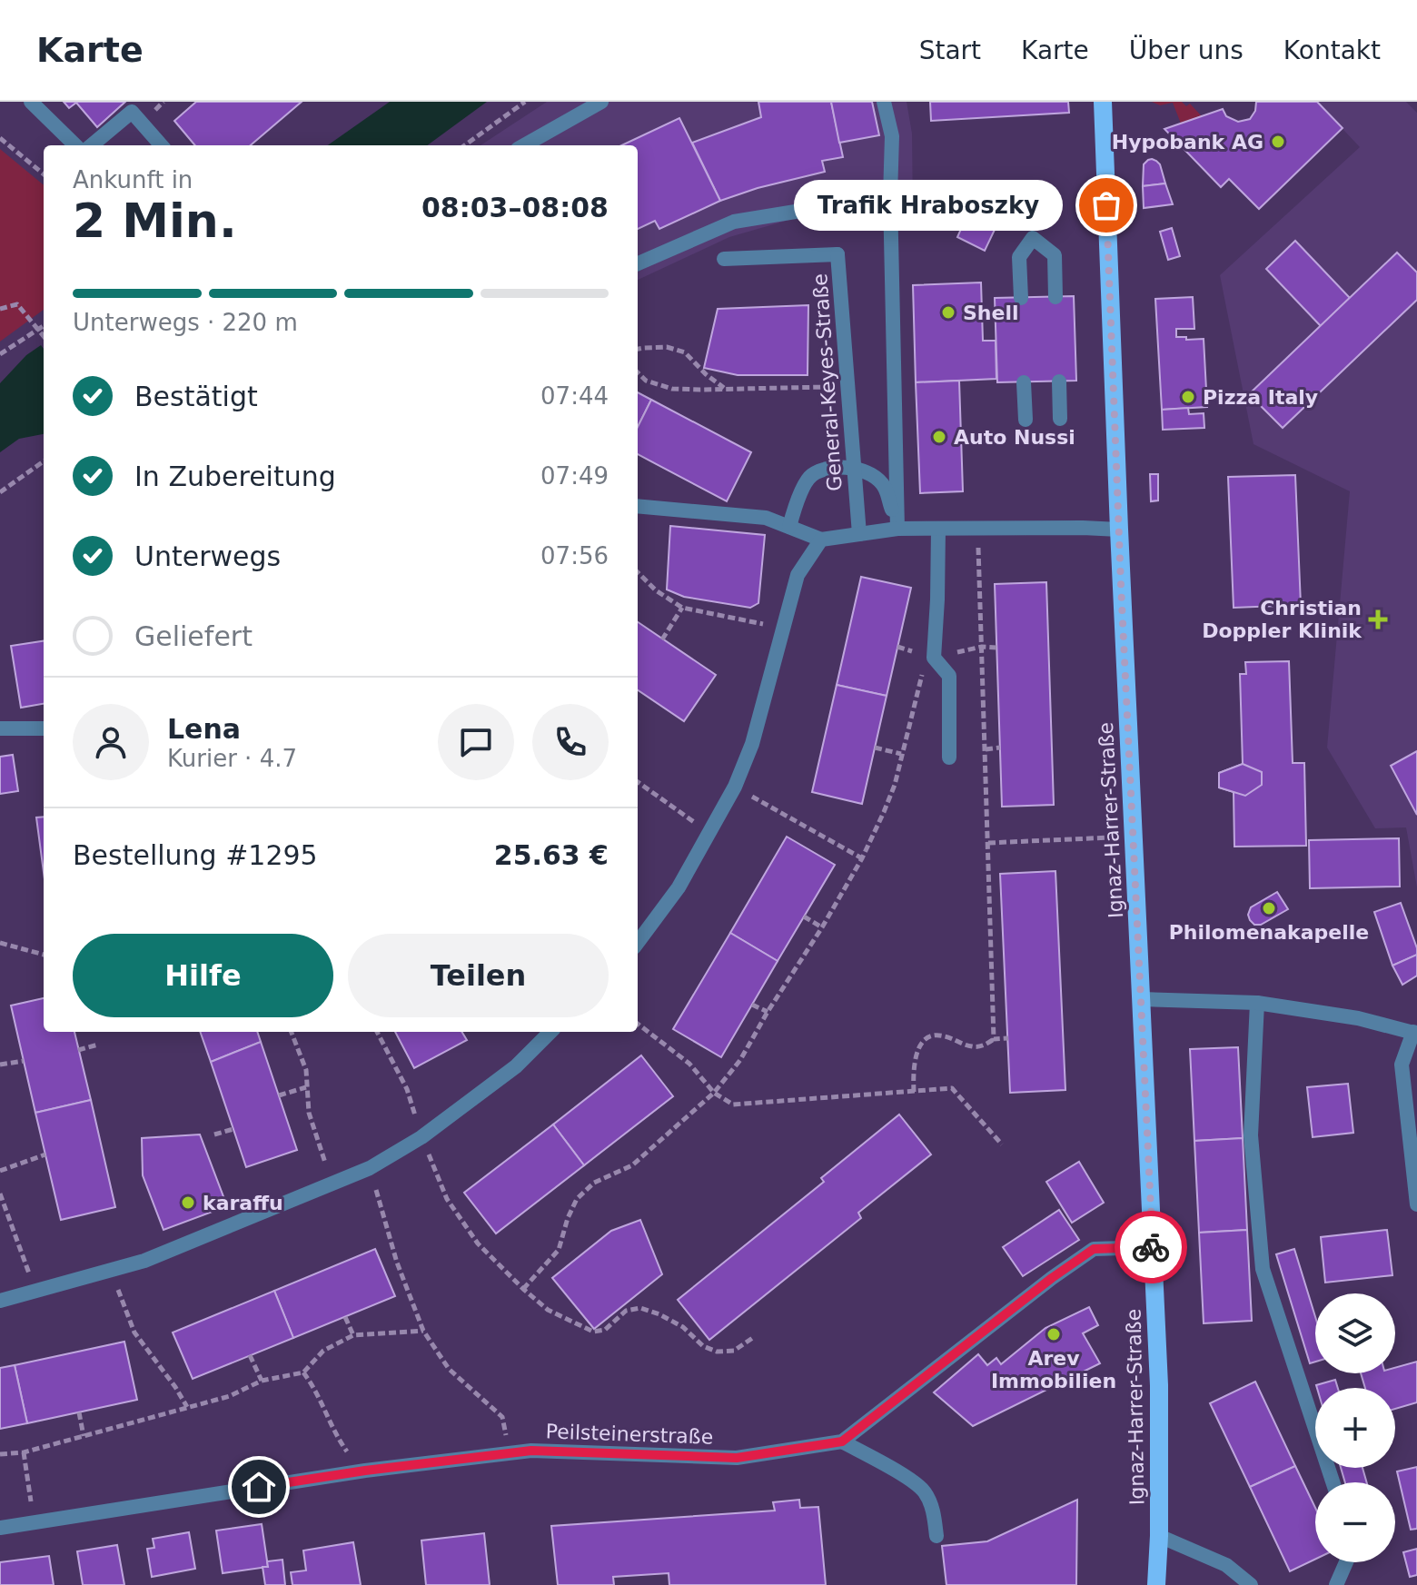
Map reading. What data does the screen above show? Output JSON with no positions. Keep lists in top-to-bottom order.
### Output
{
  "streets": {
    "main road": ["Ignaz-Harrer-Straße"],
    "street": ["General-Keyes-Straße", "Peilsteinerstraße"]
  },
  "crossings": [
    ["Ignaz-Harrer-Straße", "Peilsteinerstraße"]
  ],
  "places": {
    "other": [
      "Hypobank AG",
      "Trafik Hraboszky",
      "Shell",
      "Pizza Italy",
      "Auto Nussi",
      "Philomenakapelle",
      "karaffu",
      "Arev Immobilien"
    ],
    "health": ["Christian Doppler Klinik"]
  },
  "page": {
    "header": "Karte",
    "nav": [
      "Start",
      "Karte",
      "Über uns",
      "Kontakt"
    ],
    "heading": ["2 Min.", "Ankunft in", "08:03–08:08"],
    "panel": [
      "Lena",
      "Kurier · 4.7",
      "Bestellung #1295",
      "25.63 €"
    ],
    "bubble": "Trafik Hraboszky",
    "bar": "Unterwegs · 220 m",
    "list": [
      ["Bestätigt", "07:44"],
      ["In Zubereitung", "07:49"],
      ["Unterwegs", "07:56"],
      "Geliefert"
    ],
    "buttons": ["Hilfe", "Teilen"],
    "map_buttons": ["+", "−"]
  }
}
